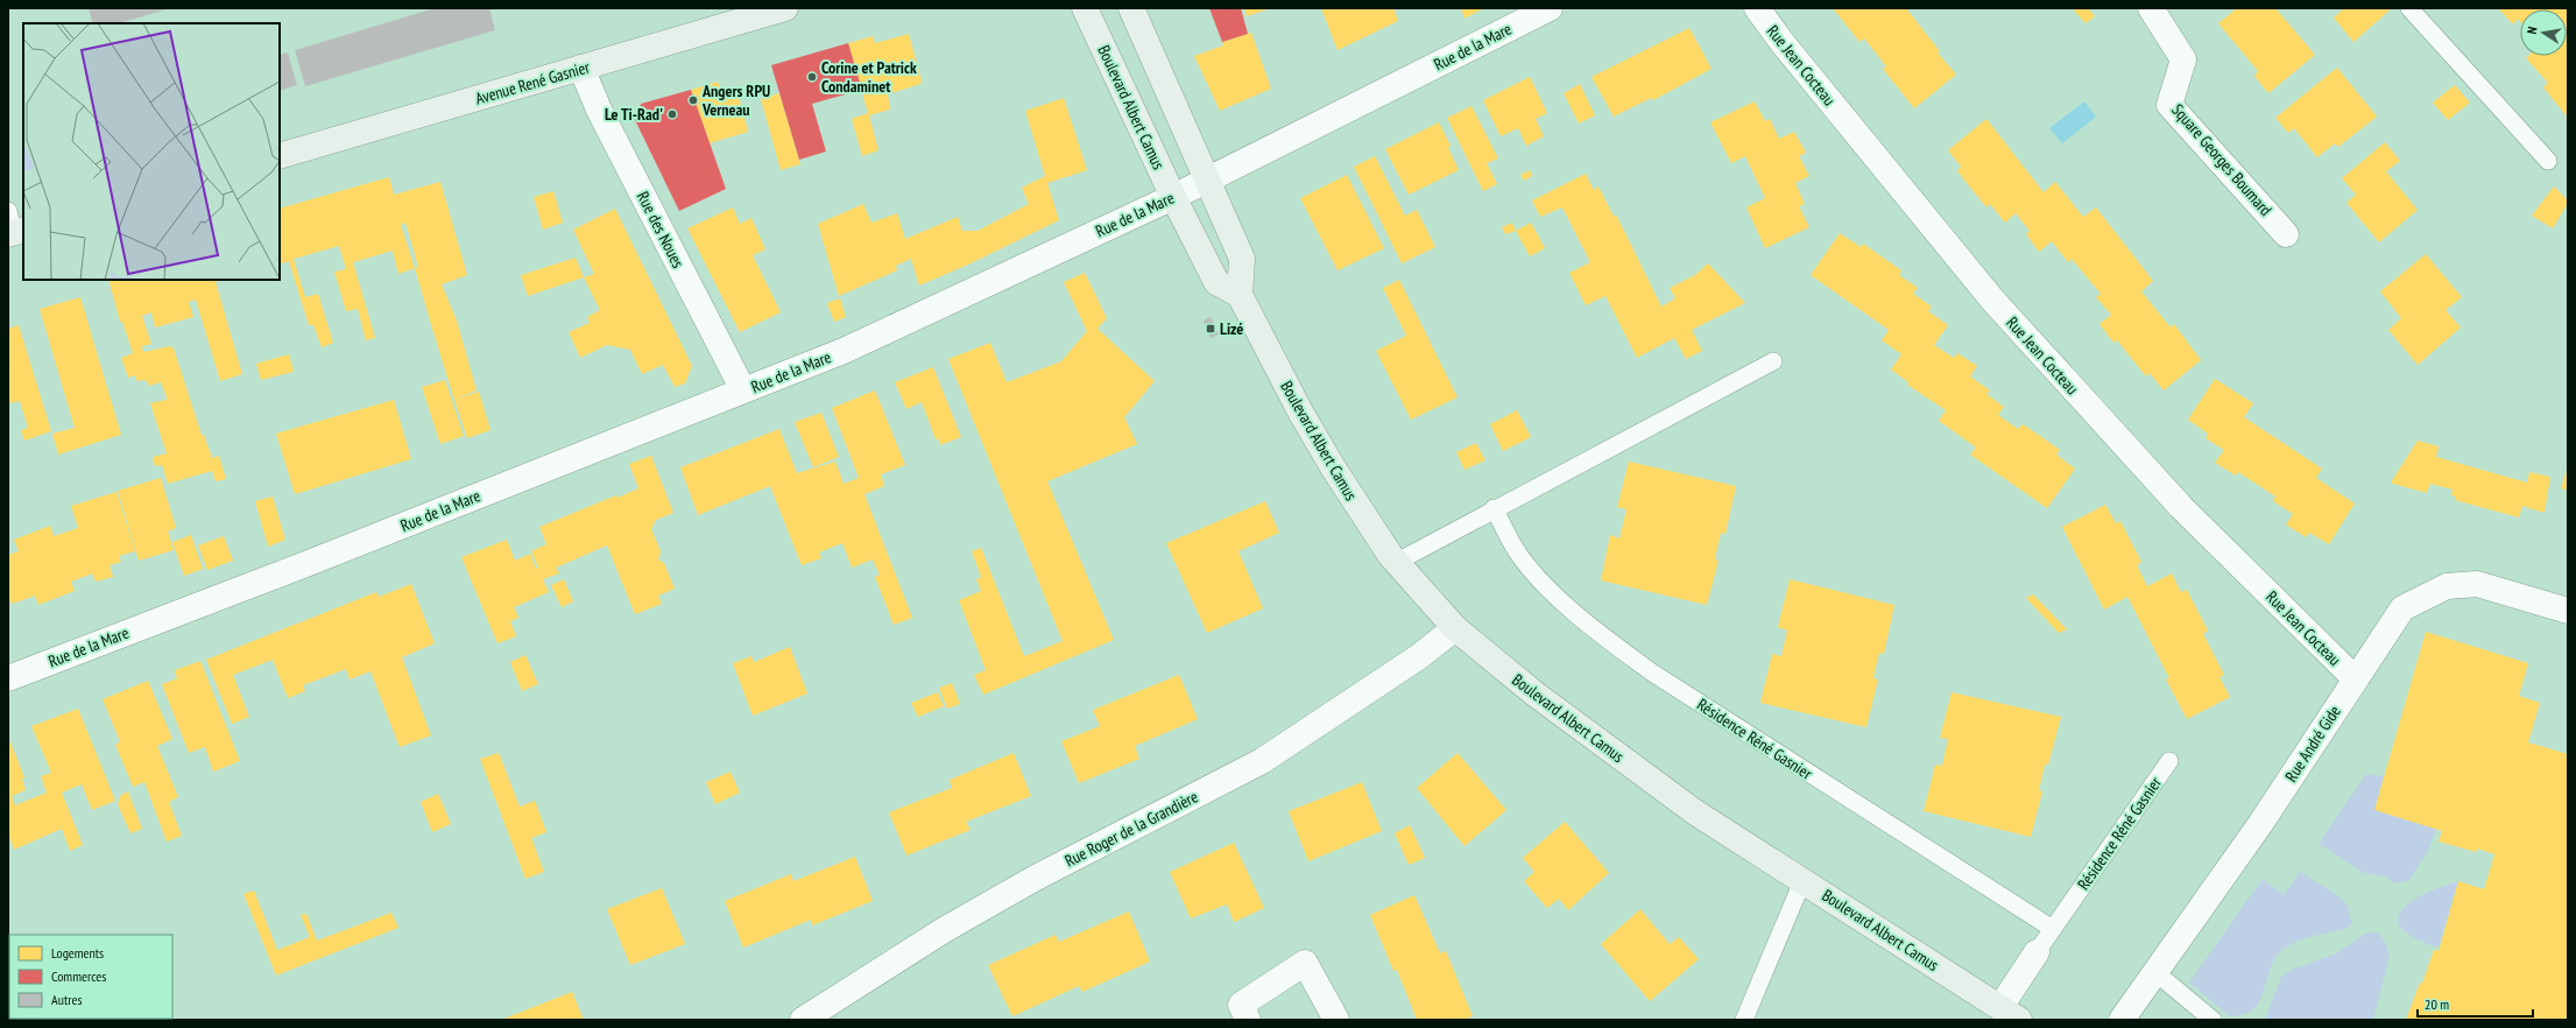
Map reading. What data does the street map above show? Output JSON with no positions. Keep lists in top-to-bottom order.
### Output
{
  "streets": {
    "main road": ["Avenue René Gasnier", "Boulevard Albert Camus"],
    "street": [
      "Rue de la Mare",
      "Rue Jean Cocteau",
      "Square Georges Boumard",
      "Rue des Noues",
      "Résidence Réné Gasnier",
      "Rue André Gide",
      "Rue Roger de la Grandière"
    ]
  },
  "crossings": [
    ["Rue de la Mare", "Boulevard Albert Camus"],
    ["Rue de la Mare", "Rue des Noues"],
    ["Rue Jean Cocteau", "Rue André Gide"],
    ["Avenue René Gasnier", "Rue des Noues"],
    ["Boulevard Albert Camus", "Résidence Réné Gasnier"],
    ["Boulevard Albert Camus", "Rue Roger de la Grandière"]
  ],
  "places": {
    "other": ["Corine et Patrick Condaminet", "Angers RPU Verneau", "Le Ti-Rad'"],
    "transit": ["Lizé"]
  },
  "legend": ["Logements", "Commerces", "Autres"],
  "scale_bar": "20 m",
  "north": "left"
}
